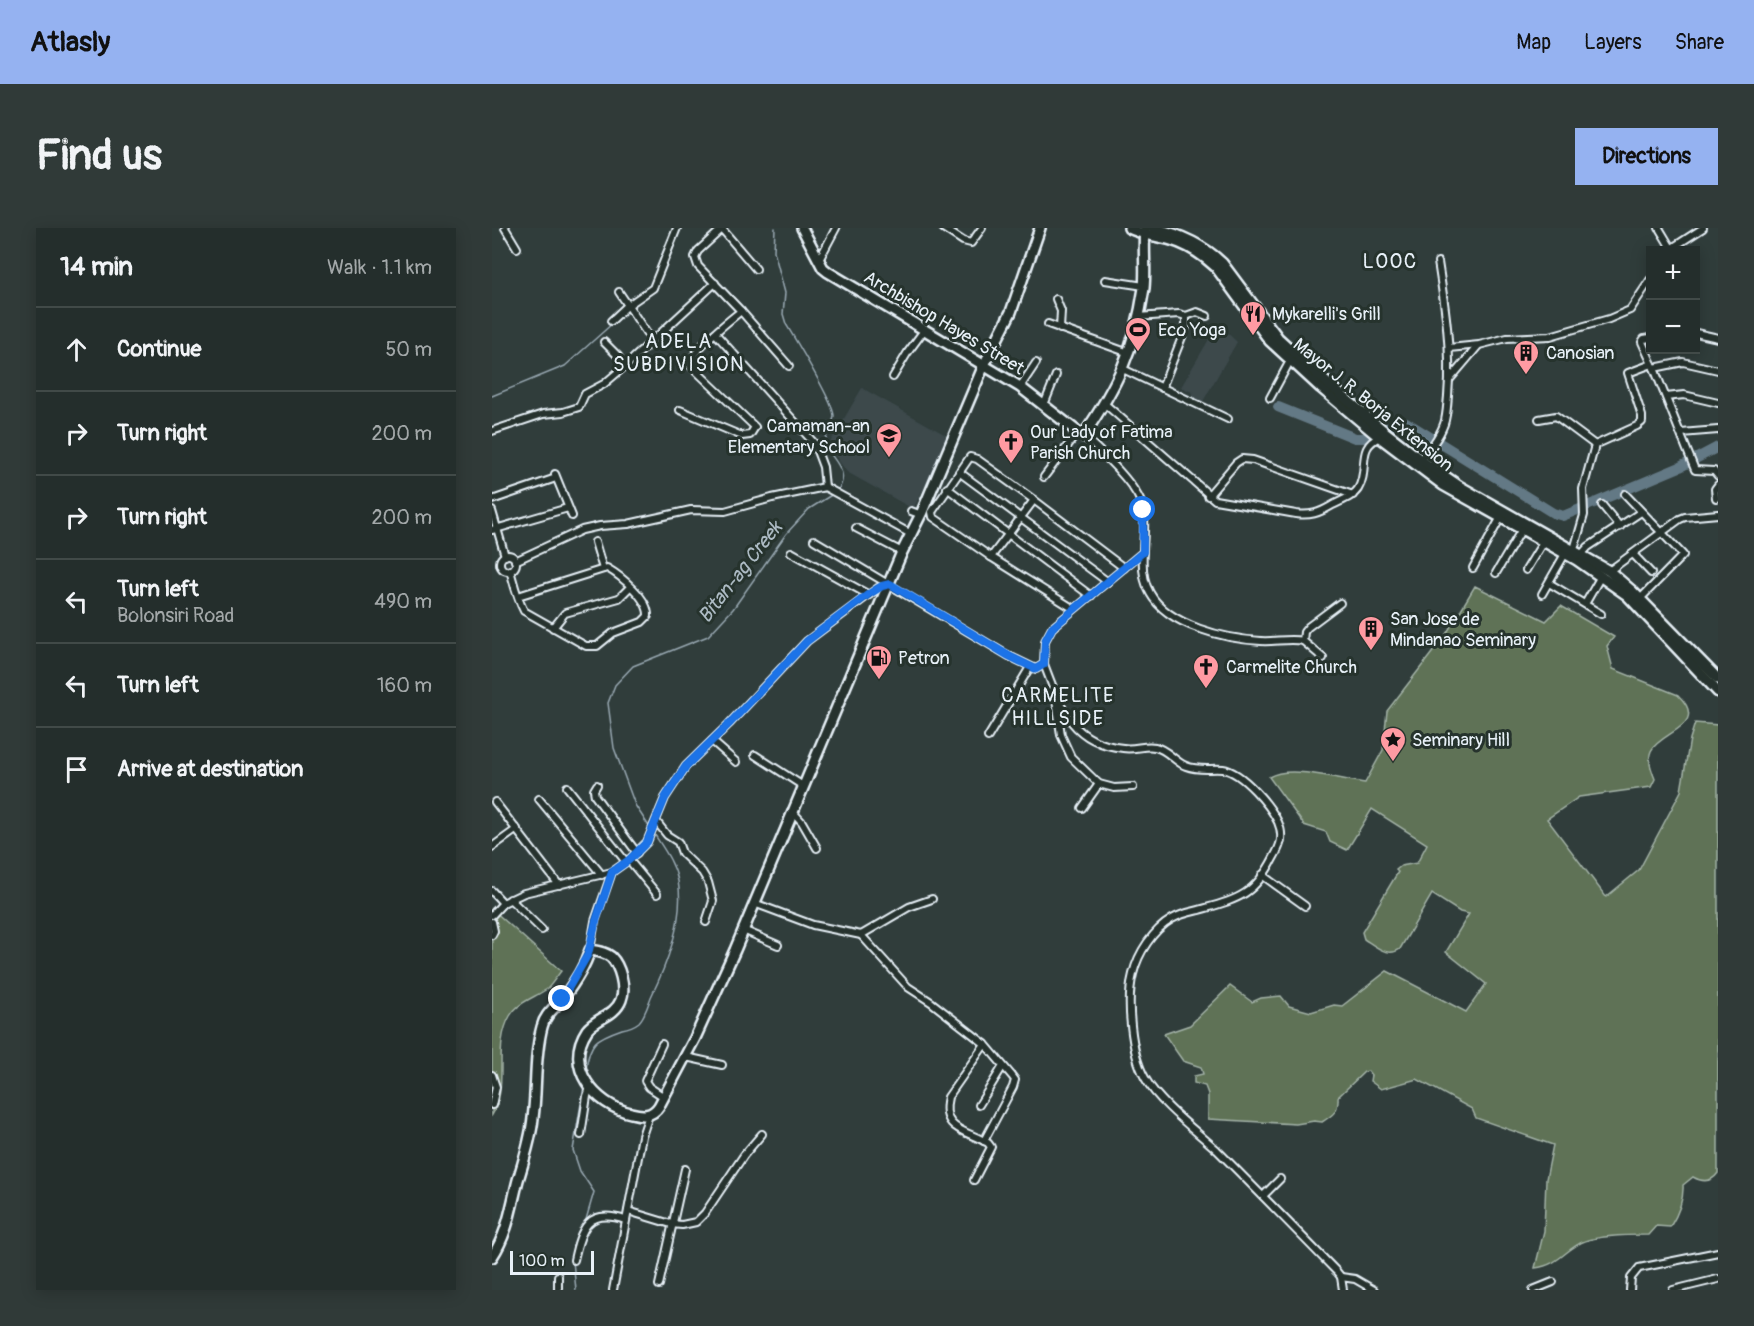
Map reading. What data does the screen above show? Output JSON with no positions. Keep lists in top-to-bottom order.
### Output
{
  "streets": {
    "main road": ["Archbishop Hayes Street", "Mayor J. R. Borja Extension"]
  },
  "districts": ["LOOC", "ADELA SUBDIVISION", "CARMELITE HILLSIDE"],
  "water": ["Bitan-ag Creek"],
  "places": {
    "restaurant": ["Mykarelli's Grill"],
    "sports": ["Eco Yoga"],
    "building": ["Canosian", "San Jose de Mindanao Seminary"],
    "school or university": ["Camaman-an Elementary School"],
    "church": ["Our Lady of Fatima Parish Church", "Carmelite Church"],
    "fuel station": ["Petron"],
    "place": ["Seminary Hill"]
  },
  "scale_bar": "100 m",
  "page": {
    "header": "Atlasly",
    "nav": ["Map", "Layers", "Share"],
    "buttons": "Directions",
    "title": "Find us",
    "heading": ["14 min", "Walk · 1.1 km"],
    "map_buttons": ["+", "−"],
    "list": [
      ["Continue", "50 m"],
      ["Turn right", "200 m"],
      ["Turn right", "200 m"],
      ["Turn left", "Bolonsiri Road", "490 m"],
      ["Turn left", "160 m"],
      "Arrive at destination"
    ],
    "scale": "100 m"
  }
}
